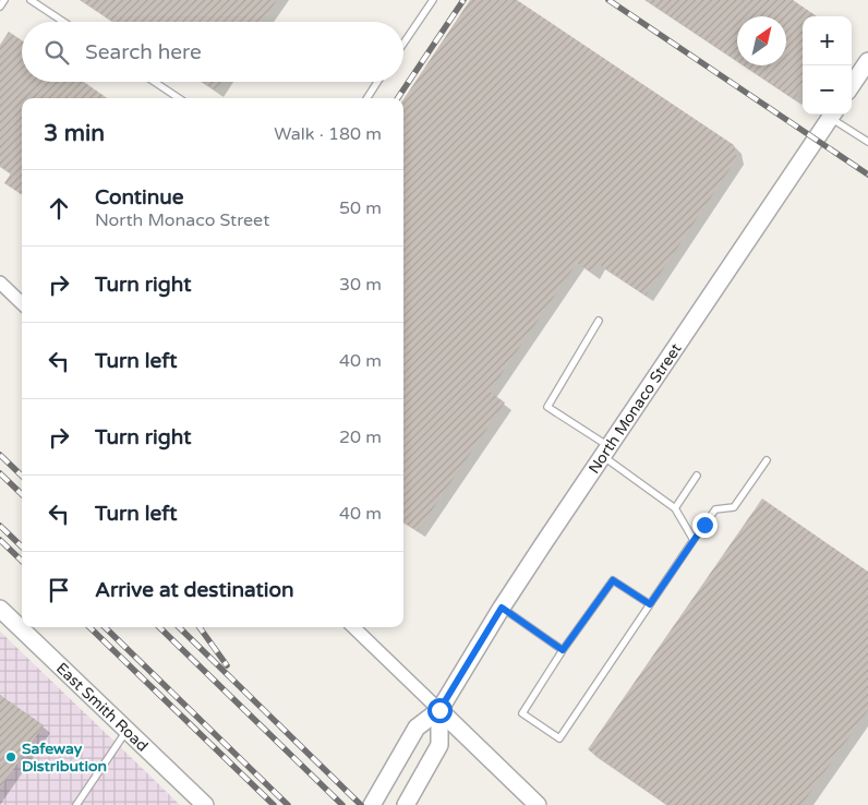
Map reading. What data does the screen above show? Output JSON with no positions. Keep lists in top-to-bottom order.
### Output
{
  "streets": {
    "street": ["North Monaco Street", "East Smith Road"]
  },
  "places": ["Safeway Distribution"],
  "north": "top right",
  "page": {
    "map_buttons": ["+", "−"],
    "search": "Search here",
    "heading": ["3 min", "Walk · 180 m"],
    "list": [
      ["Continue", "North Monaco Street", "50 m"],
      ["Turn right", "30 m"],
      ["Turn left", "40 m"],
      ["Turn right", "20 m"],
      ["Turn left", "40 m"],
      "Arrive at destination"
    ]
  }
}
